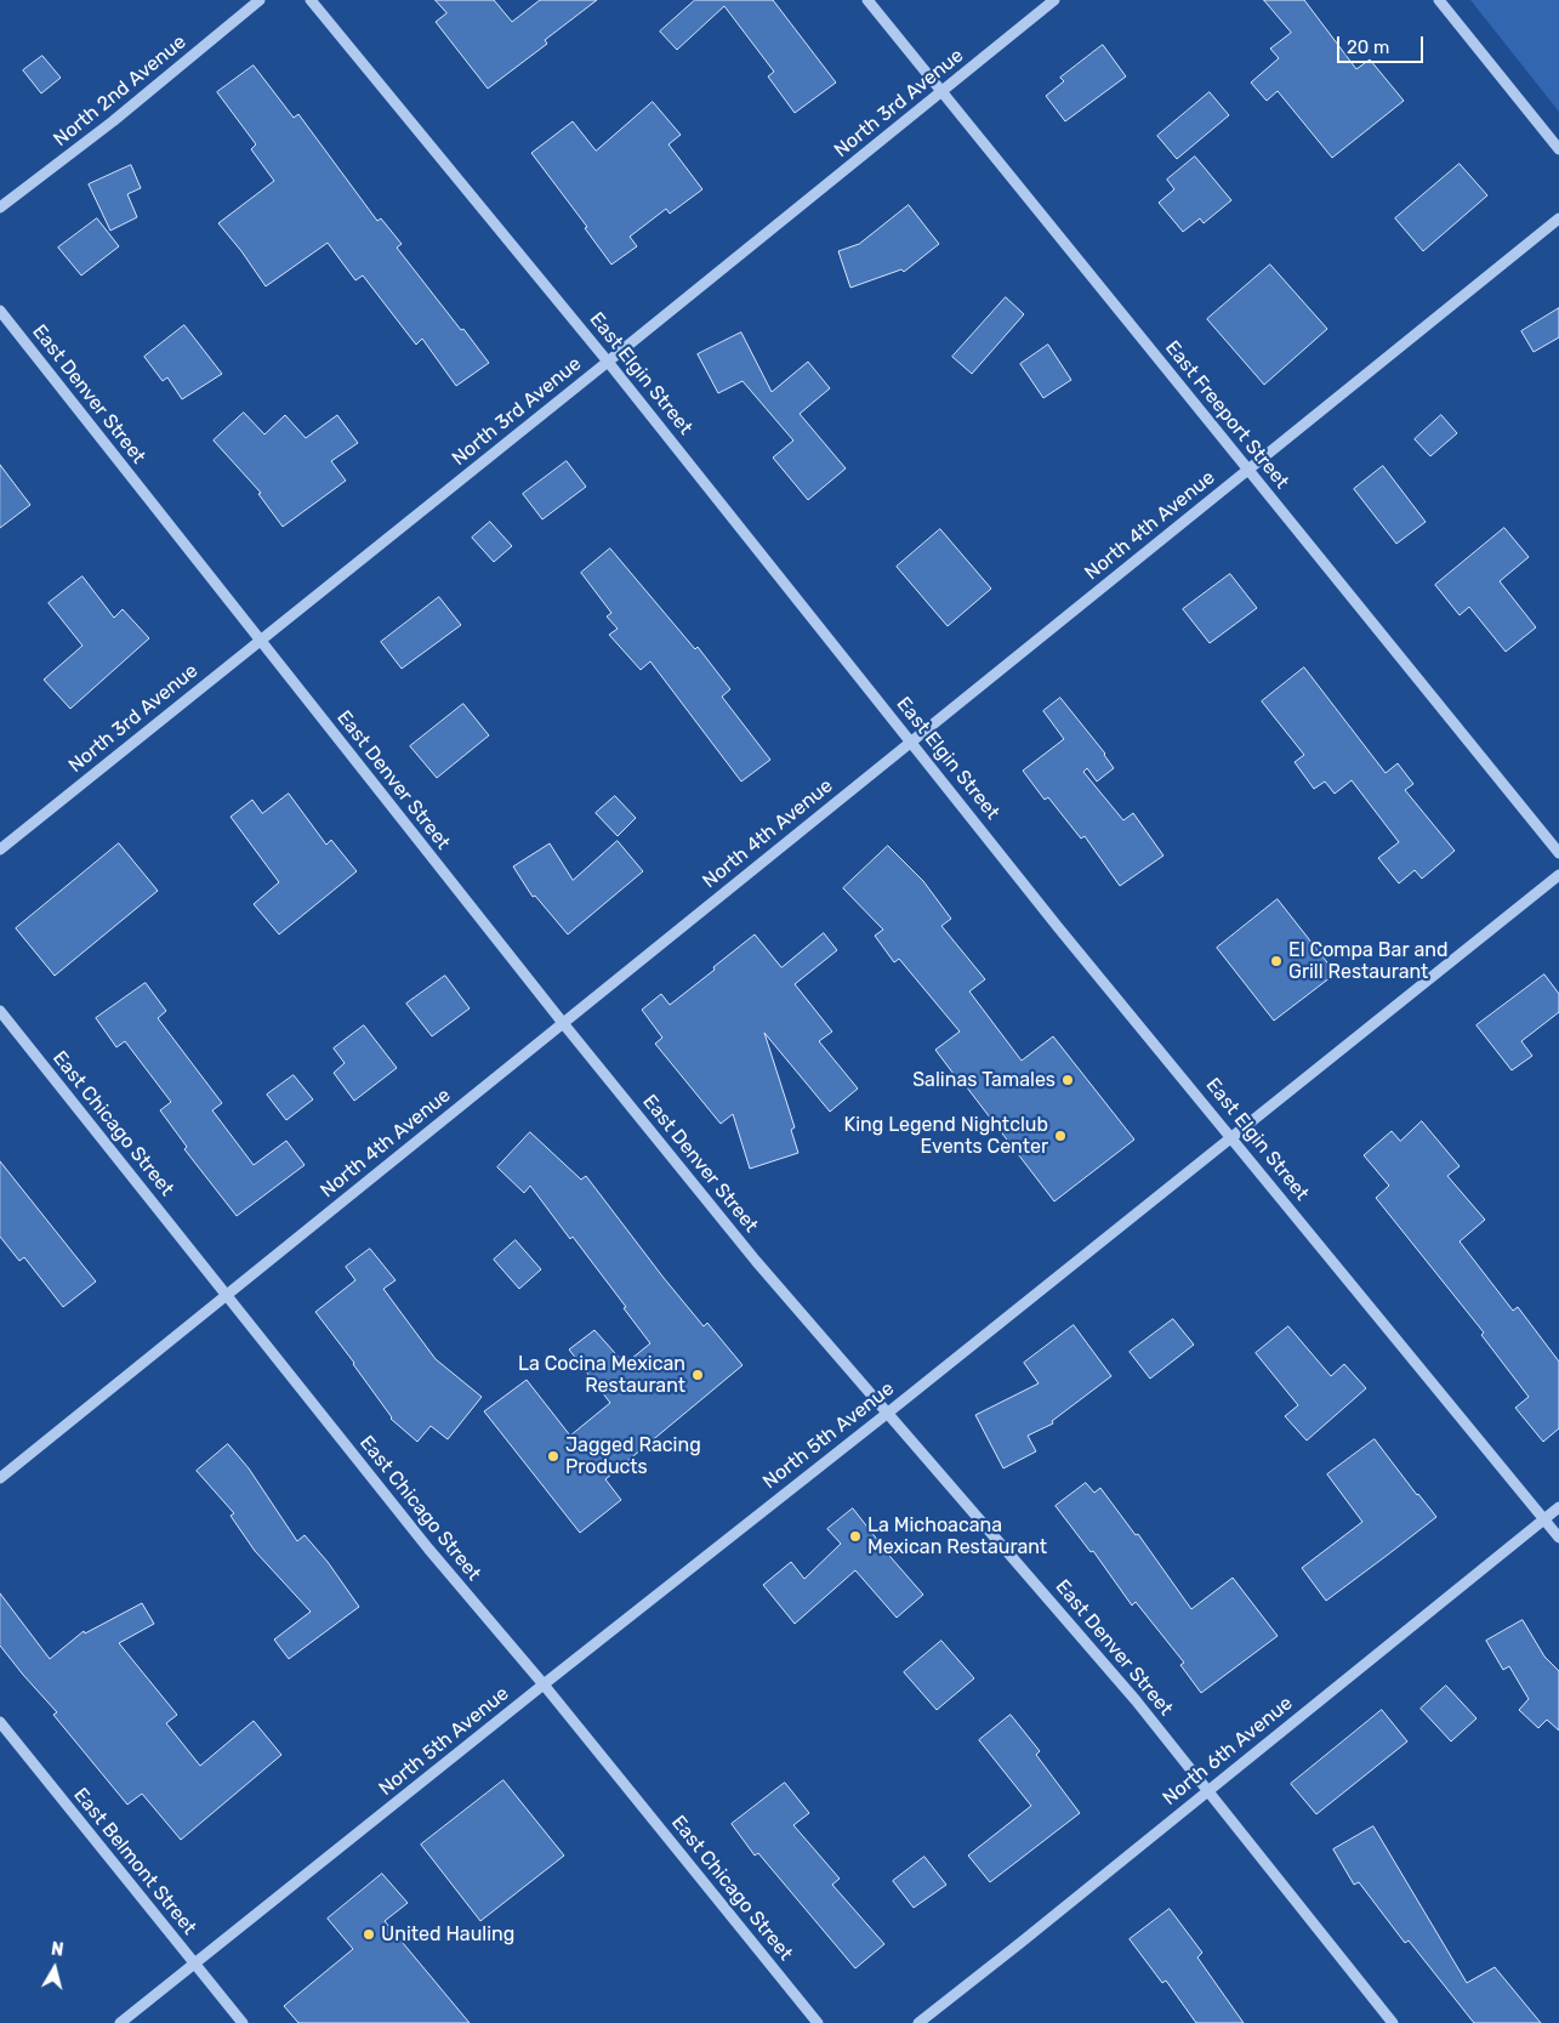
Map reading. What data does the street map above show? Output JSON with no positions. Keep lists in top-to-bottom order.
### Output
{
  "streets": {
    "street": [
      "North 2nd Avenue",
      "North 3rd Avenue",
      "East Elgin Street",
      "East Denver Street",
      "East Freeport Street",
      "North 4th Avenue",
      "East Chicago Street",
      "North 5th Avenue",
      "North 6th Avenue",
      "East Belmont Street"
    ]
  },
  "crossings": [
    ["North 3rd Avenue", "East Elgin Street"],
    ["North 3rd Avenue", "East Denver Street"],
    ["North 3rd Avenue", "East Freeport Street"],
    ["East Elgin Street", "North 4th Avenue"],
    ["East Elgin Street", "North 5th Avenue"],
    ["East Elgin Street", "North 6th Avenue"],
    ["East Denver Street", "North 4th Avenue"],
    ["East Denver Street", "North 5th Avenue"],
    ["East Denver Street", "North 6th Avenue"],
    ["East Freeport Street", "North 4th Avenue"],
    ["North 4th Avenue", "East Chicago Street"],
    ["East Chicago Street", "North 5th Avenue"],
    ["North 5th Avenue", "East Belmont Street"]
  ],
  "places": [
    "El Compa Bar and Grill Restaurant",
    "Salinas Tamales",
    "King Legend Nightclub Events Center",
    "La Cocina Mexican Restaurant",
    "Jagged Racing Products",
    "La Michoacana Mexican Restaurant",
    "United Hauling"
  ],
  "scale_bar": "20 m",
  "north": "top"
}
